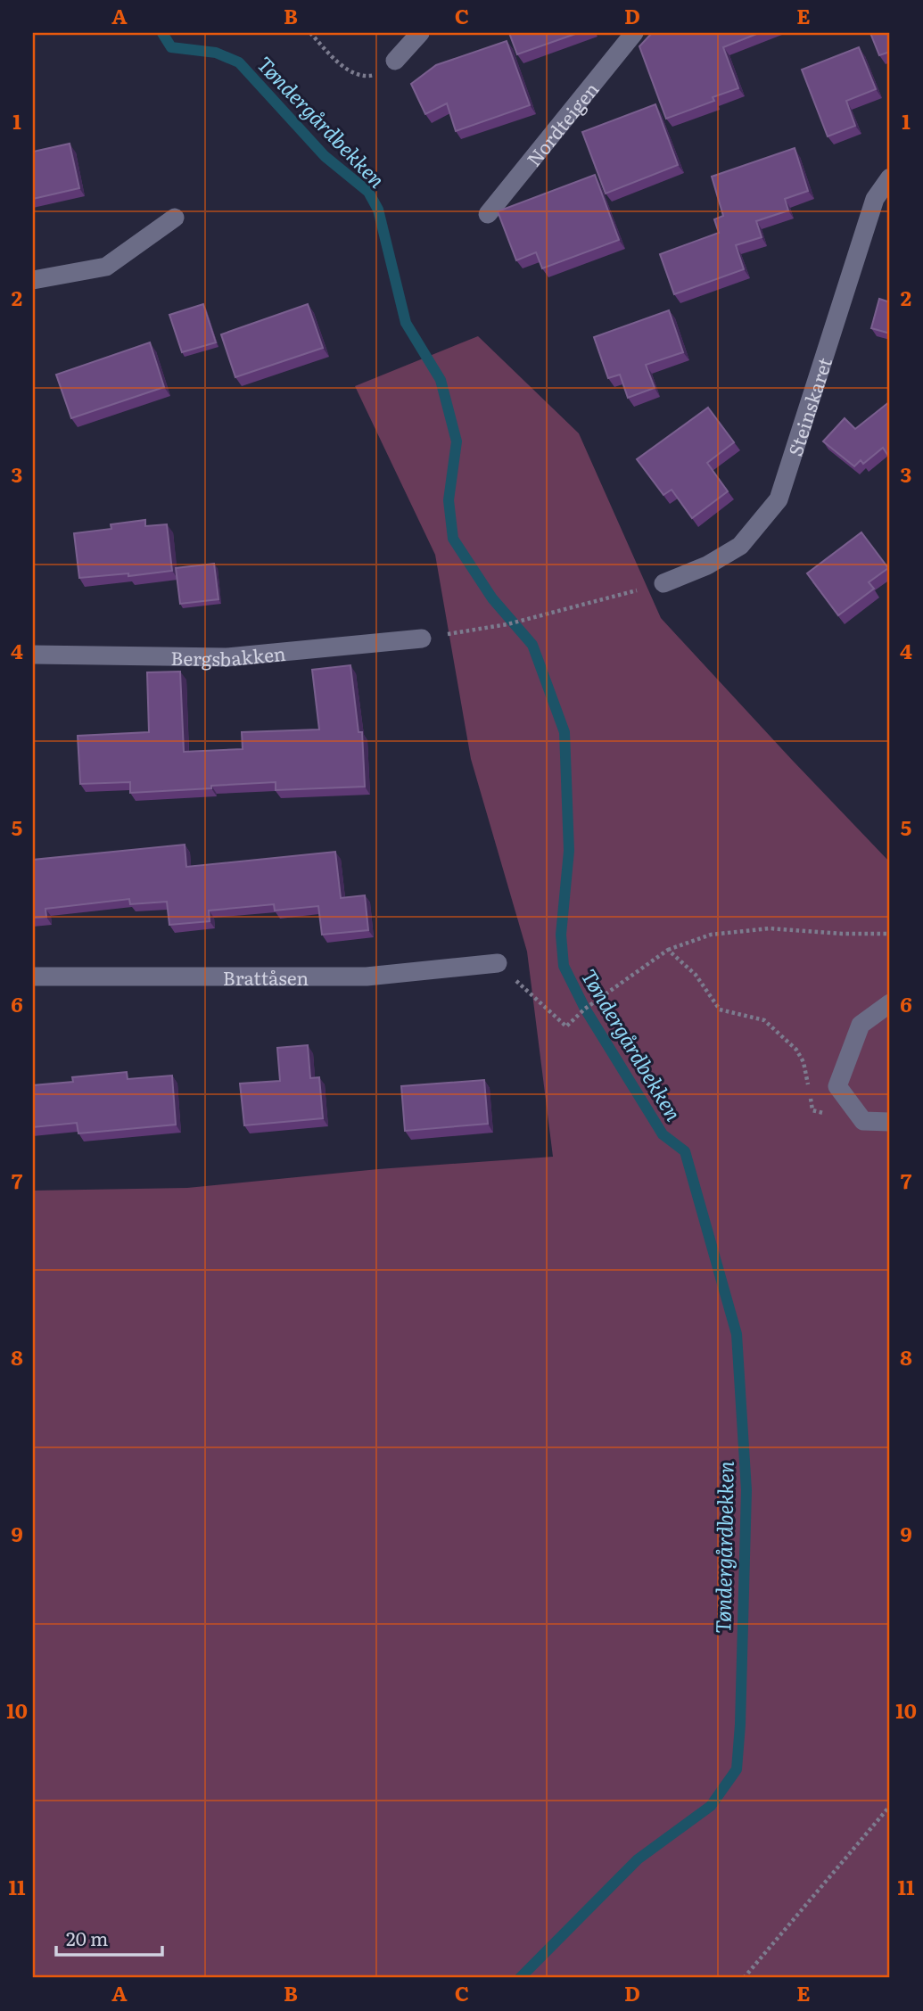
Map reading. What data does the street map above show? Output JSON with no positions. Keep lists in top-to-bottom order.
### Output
{
  "streets": {
    "street": [
      "Nordteigen",
      "Steinskaret",
      "Bergsbakken",
      "Brattåsen"
    ]
  },
  "water": ["Tøndergårdbekken"],
  "scale_bar": "20 m",
  "grid": {
    "columns": [
      "A",
      "B",
      "C",
      "D",
      "E"
    ],
    "rows": [
      "1",
      "2",
      "3",
      "4",
      "5",
      "6",
      "7",
      "8",
      "9",
      "10",
      "11"
    ]
  }
}
